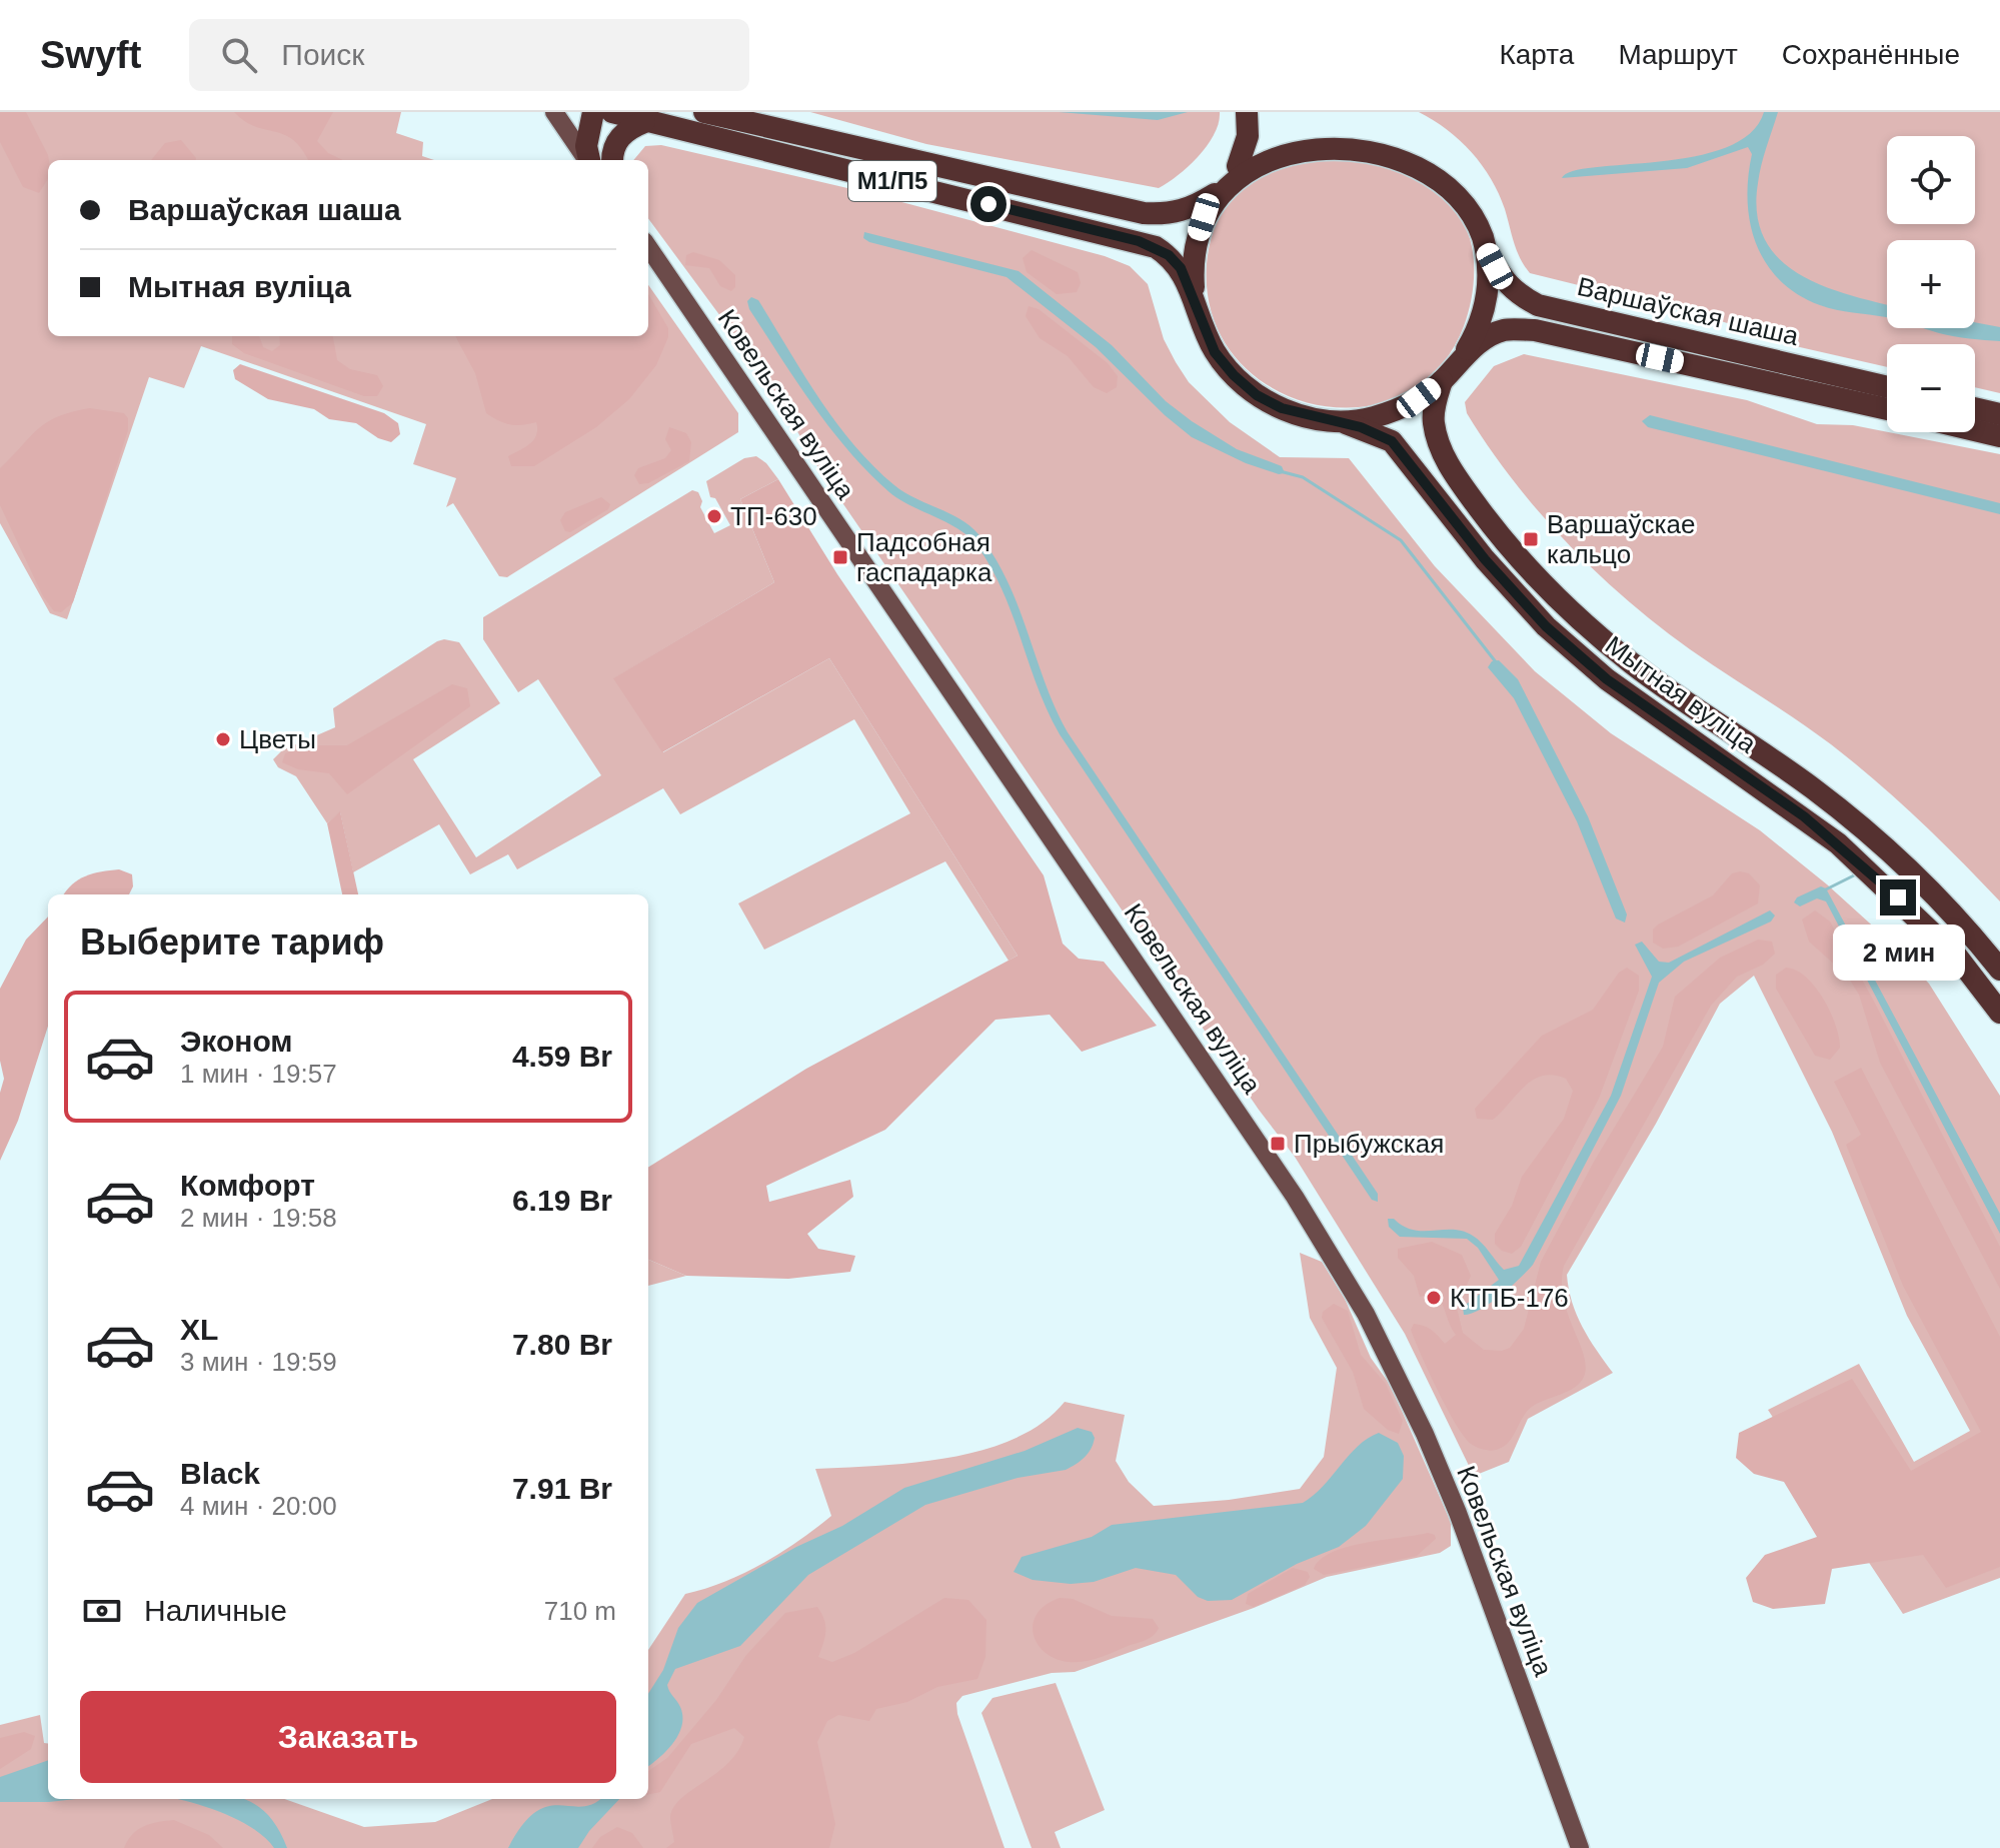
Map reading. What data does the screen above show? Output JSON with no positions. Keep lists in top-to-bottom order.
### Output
{
  "streets": {
    "highway": ["М1/П5", "Варшаўская шаша", "Мытная вуліца"],
    "main road": ["Ковельская вуліца"]
  },
  "crossings": [
    ["Варшаўская шаша", "Мытная вуліца"]
  ],
  "places": {
    "other": ["ТП-630", "Цветы", "КТПБ-176"],
    "transit": ["Варшаўскае кальцо", "Падсобная гаспадарка", "Прыбужская"]
  },
  "page": {
    "header": "Swyft",
    "search": "Поиск",
    "nav": ["Карта", "Маршрут", "Сохранённые"],
    "map_buttons": ["+", "−"],
    "banner": ["Варшаўская шаша", "Мытная вуліца"],
    "heading": "Выберите тариф",
    "bubble": "2 мин",
    "list": [
      {
        "name": "Эконом",
        "note": "1 мин · 19:57",
        "value": "4.59 Br"
      },
      {
        "name": "Комфорт",
        "note": "2 мин · 19:58",
        "value": "6.19 Br"
      },
      {
        "name": "XL",
        "note": "3 мин · 19:59",
        "value": "7.80 Br"
      },
      {
        "name": "Black",
        "note": "4 мин · 20:00",
        "value": "7.91 Br"
      }
    ],
    "pay": ["Наличные", "710 m"],
    "buttons": "Заказать"
  }
}
